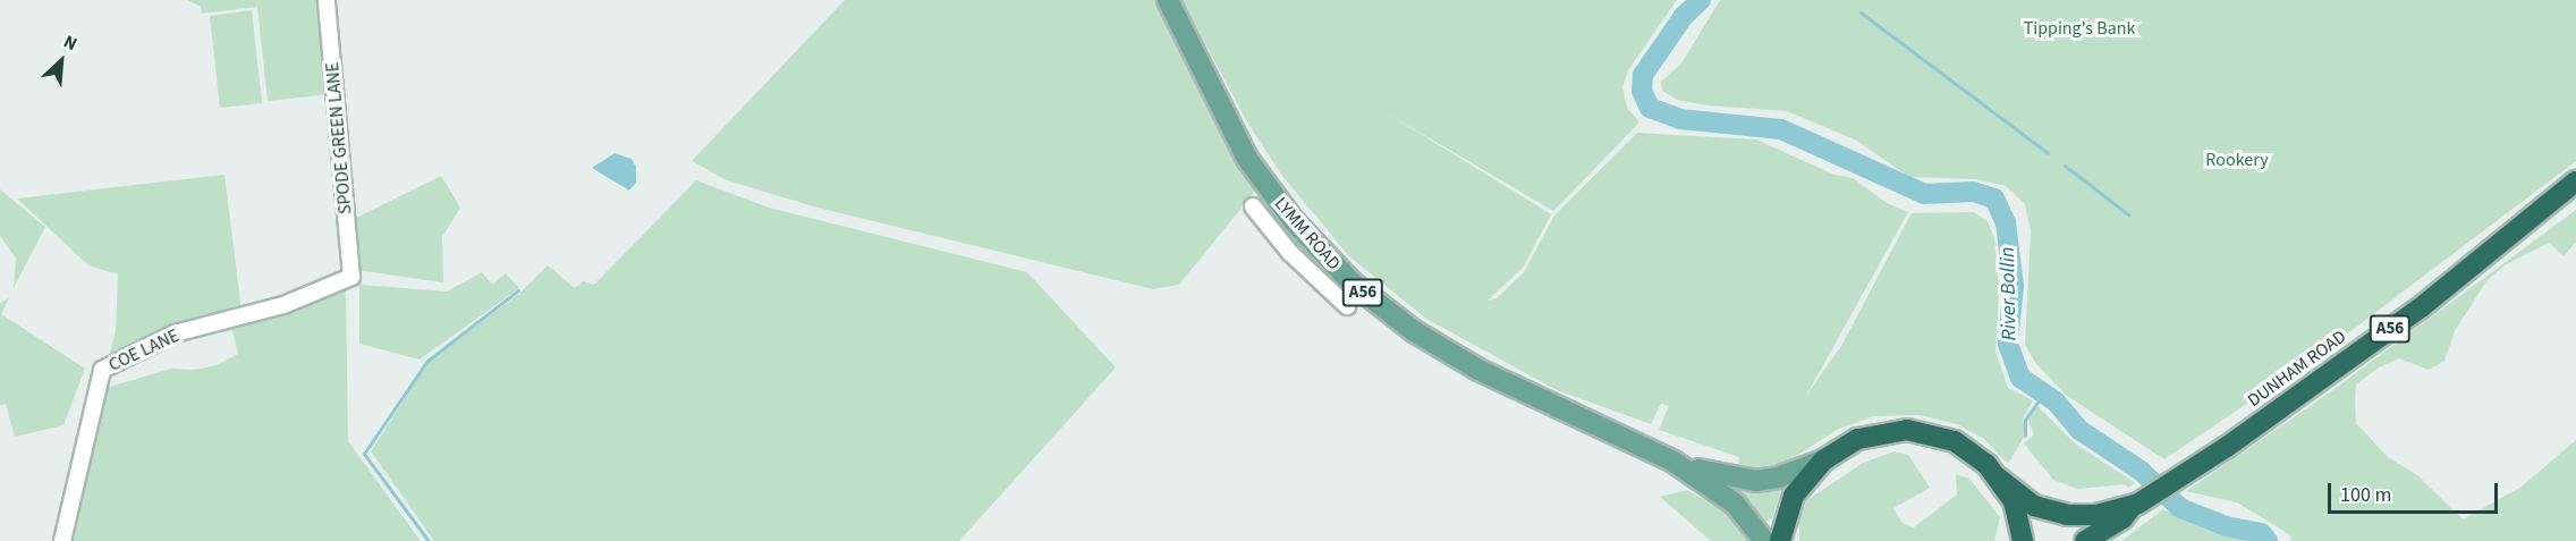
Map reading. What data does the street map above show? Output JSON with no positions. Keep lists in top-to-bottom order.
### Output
{
  "streets": {
    "highway": ["A56", "DUNHAM ROAD"],
    "main road": ["LYMM ROAD"],
    "street": ["SPODE GREEN LANE", "COE LANE"]
  },
  "crossings": [
    ["SPODE GREEN LANE", "COE LANE"],
    ["LYMM ROAD", "A56"],
    ["A56", "DUNHAM ROAD"]
  ],
  "water": ["River Bollin"],
  "parks": ["Tipping's Bank", "Rookery"],
  "scale_bar": "100 m",
  "north": "top right"
}
